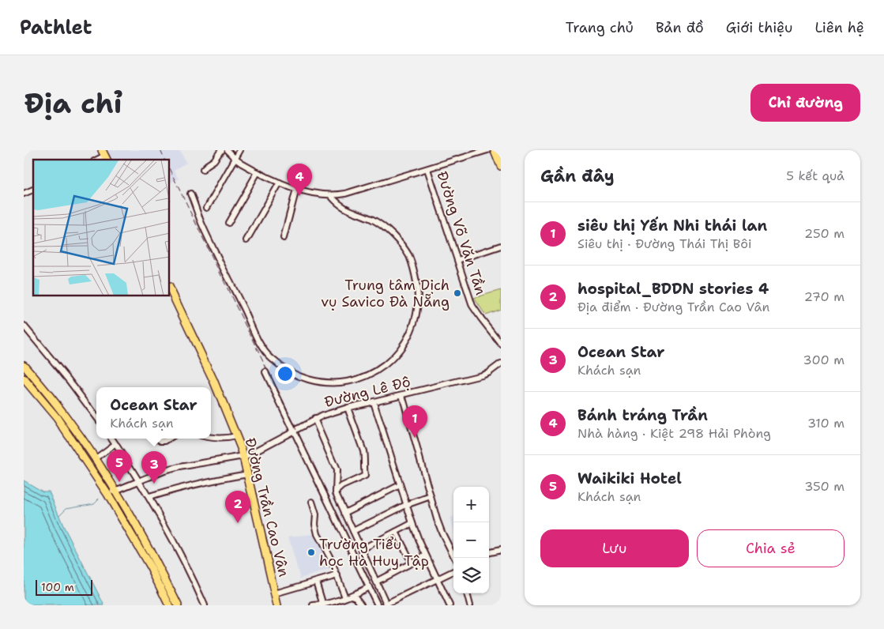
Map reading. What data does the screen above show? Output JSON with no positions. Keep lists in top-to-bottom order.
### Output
{
  "streets": {
    "main road": ["Đường Trần Cao Vân"],
    "street": ["Đường Võ Văn Tần", "Đường Lê Độ"]
  },
  "crossings": [
    ["Đường Lê Độ", "Đường Trần Cao Vân"]
  ],
  "places": ["Trung tâm Dịch vụ Savico Đà Nẵng", "Trường Tiểu học Hà Huy Tập"],
  "scale_bar": "100 m",
  "page": {
    "header": "Pathlet",
    "nav": [
      "Trang chủ",
      "Bản đồ",
      "Giới thiệu",
      "Liên hệ"
    ],
    "buttons": [
      "Chỉ đường",
      ["Lưu", "Chia sẻ"]
    ],
    "title": "Địa chỉ",
    "heading": ["Gần đây", "5 kết quả"],
    "pins": [
      "4",
      "1",
      "5",
      "3",
      "2"
    ],
    "list": [
      {
        "mark": "1",
        "name": "siêu thị Yến Nhi thái lan",
        "note": "Siêu thị · Đường Thái Thị Bôi",
        "value": "250 m"
      },
      {
        "mark": "2",
        "name": "hospital_BDDN stories 4",
        "note": "Địa điểm · Đường Trần Cao Vân",
        "value": "270 m"
      },
      {
        "mark": "3",
        "name": "Ocean Star",
        "note": "Khách sạn",
        "value": "300 m"
      },
      {
        "mark": "4",
        "name": "Bánh tráng Trần",
        "note": "Nhà hàng · Kiệt 298 Hải Phòng",
        "value": "310 m"
      },
      {
        "mark": "5",
        "name": "Waikiki Hotel",
        "note": "Khách sạn",
        "value": "350 m"
      }
    ],
    "popup": ["Ocean Star", "Khách sạn"],
    "map_buttons": ["+", "−"],
    "scale": "100 m"
  }
}
